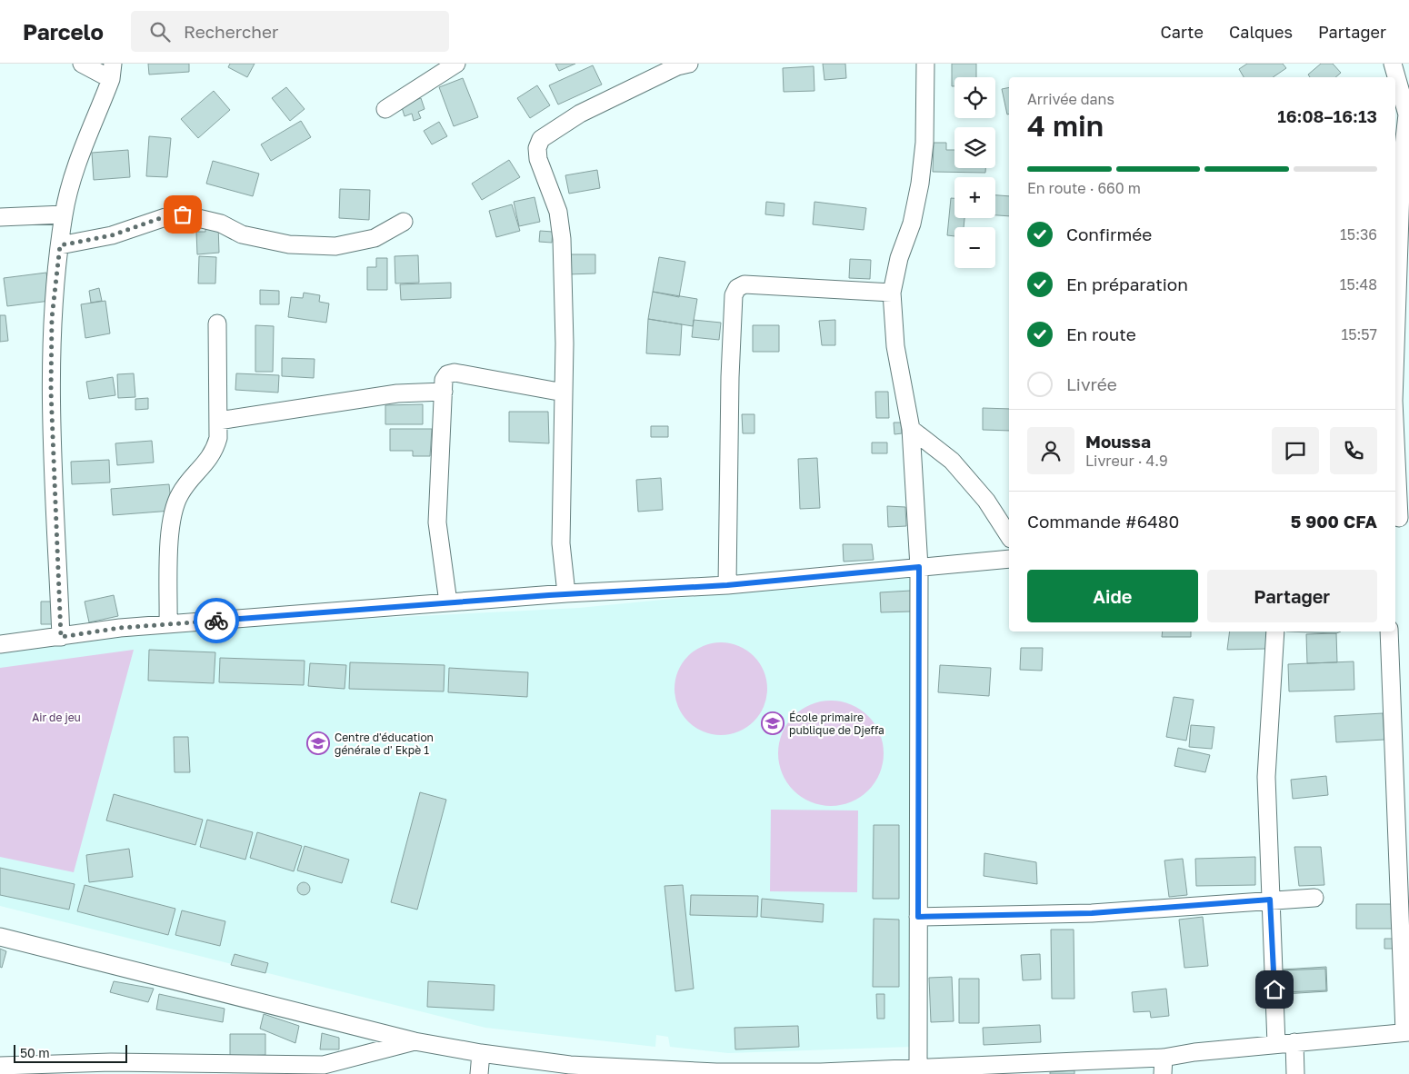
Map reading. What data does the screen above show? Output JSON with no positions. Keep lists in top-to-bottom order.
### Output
{
  "parks": ["Air de jeu"],
  "places": {
    "school or university": ["École primaire publique de Djeffa", "Centre d'éducation générale d' Ekpè 1"]
  },
  "scale_bar": "50 m",
  "page": {
    "header": "Parcelo",
    "search": "Rechercher",
    "nav": ["Carte", "Calques", "Partager"],
    "map_buttons": ["+", "−"],
    "heading": ["4 min", "Arrivée dans", "16:08–16:13"],
    "panel": [
      "Moussa",
      "Livreur · 4.9",
      "Commande #6480",
      "5 900 CFA"
    ],
    "bar": "En route · 660 m",
    "list": [
      ["Confirmée", "15:36"],
      ["En préparation", "15:48"],
      ["En route", "15:57"],
      "Livrée"
    ],
    "buttons": ["Aide", "Partager"],
    "scale": "50 m"
  }
}
